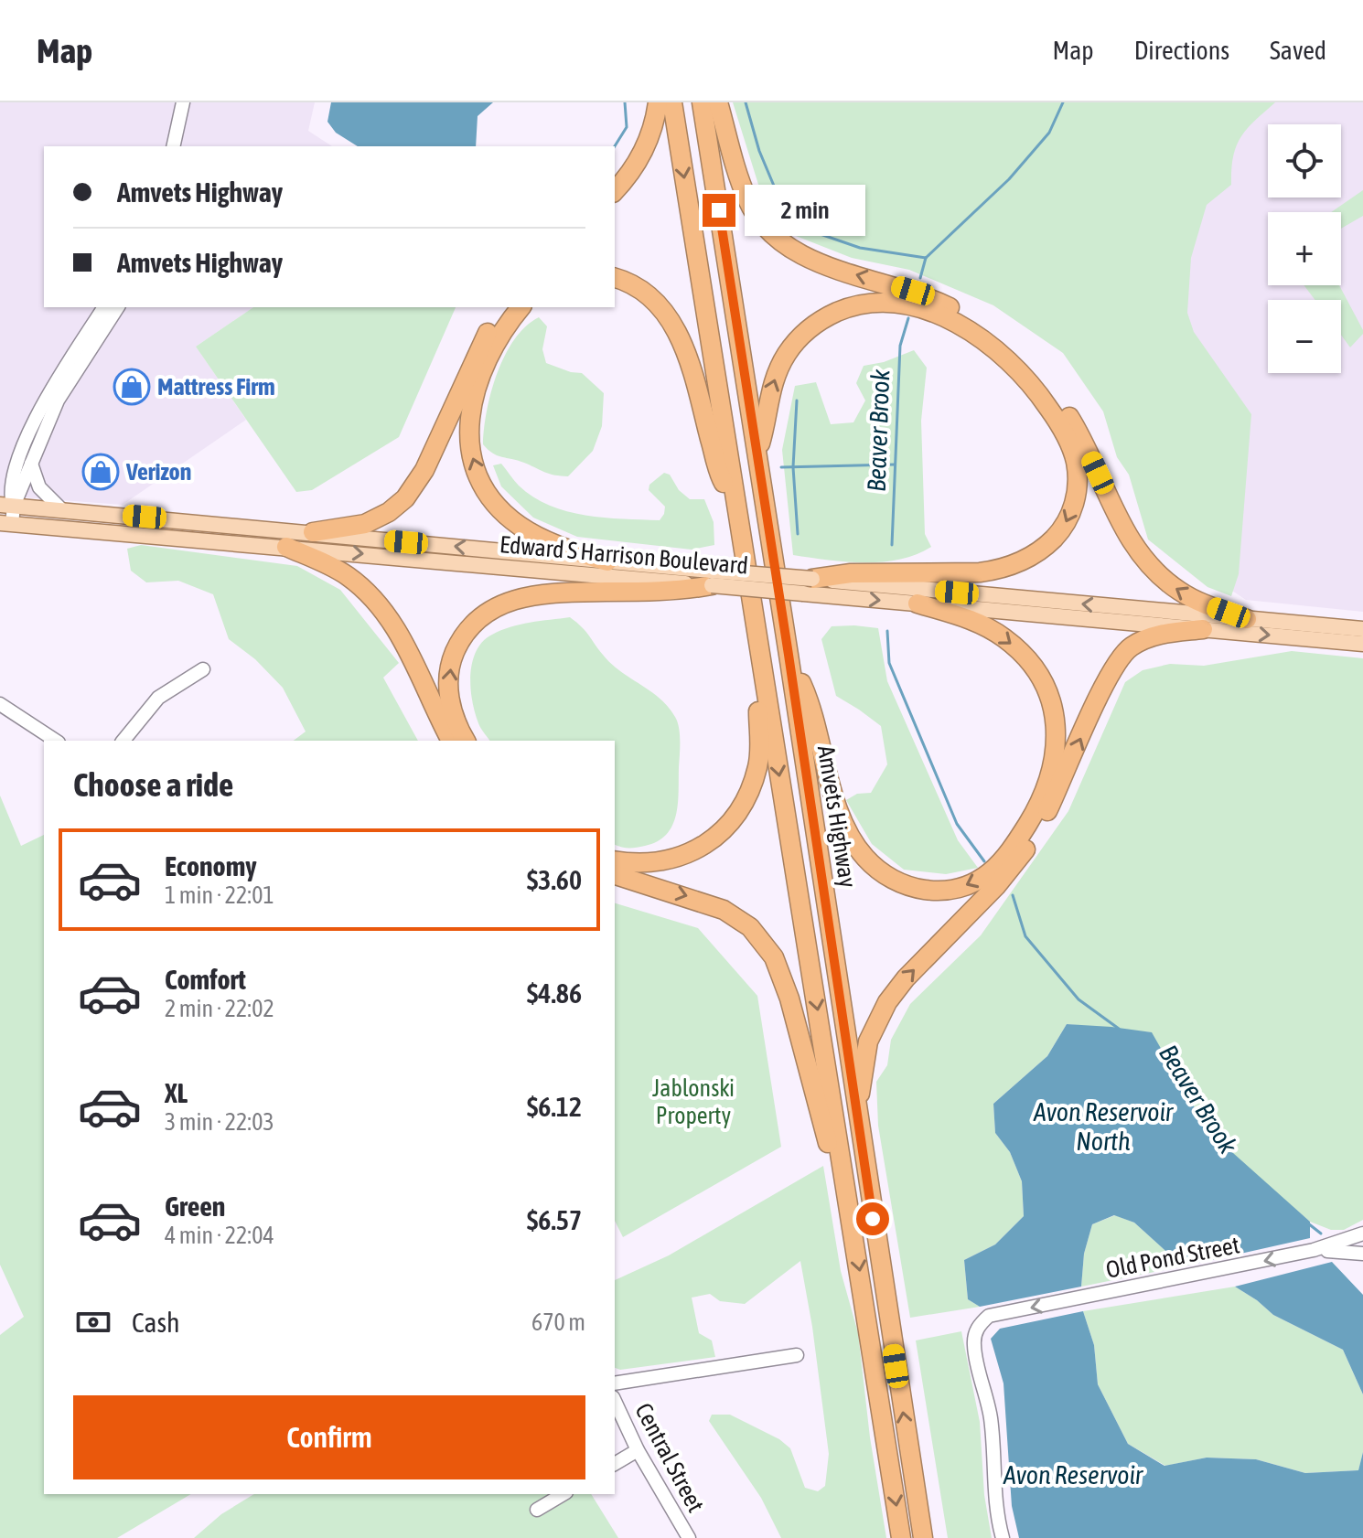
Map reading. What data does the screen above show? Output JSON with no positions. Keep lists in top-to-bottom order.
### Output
{
  "streets": {
    "highway": ["Amvets Highway"],
    "main road": ["Edward S Harrison Boulevard"],
    "street": ["Old Pond Street", "Central Street"]
  },
  "water": ["Beaver Brook", "Avon Reservoir North", "Avon Reservoir"],
  "parks": ["Jablonski Property"],
  "places": {
    "shop": ["Mattress Firm", "Verizon"]
  },
  "page": {
    "header": "Map",
    "nav": ["Map", "Directions", "Saved"],
    "map_buttons": ["+", "−"],
    "banner": ["Amvets Highway", "Amvets Highway"],
    "bubble": "2 min",
    "heading": "Choose a ride",
    "list": [
      {
        "name": "Economy",
        "note": "1 min · 22:01",
        "value": "$3.60"
      },
      {
        "name": "Comfort",
        "note": "2 min · 22:02",
        "value": "$4.86"
      },
      {
        "name": "XL",
        "note": "3 min · 22:03",
        "value": "$6.12"
      },
      {
        "name": "Green",
        "note": "4 min · 22:04",
        "value": "$6.57"
      }
    ],
    "pay": ["Cash", "670 m"],
    "buttons": "Confirm"
  }
}
